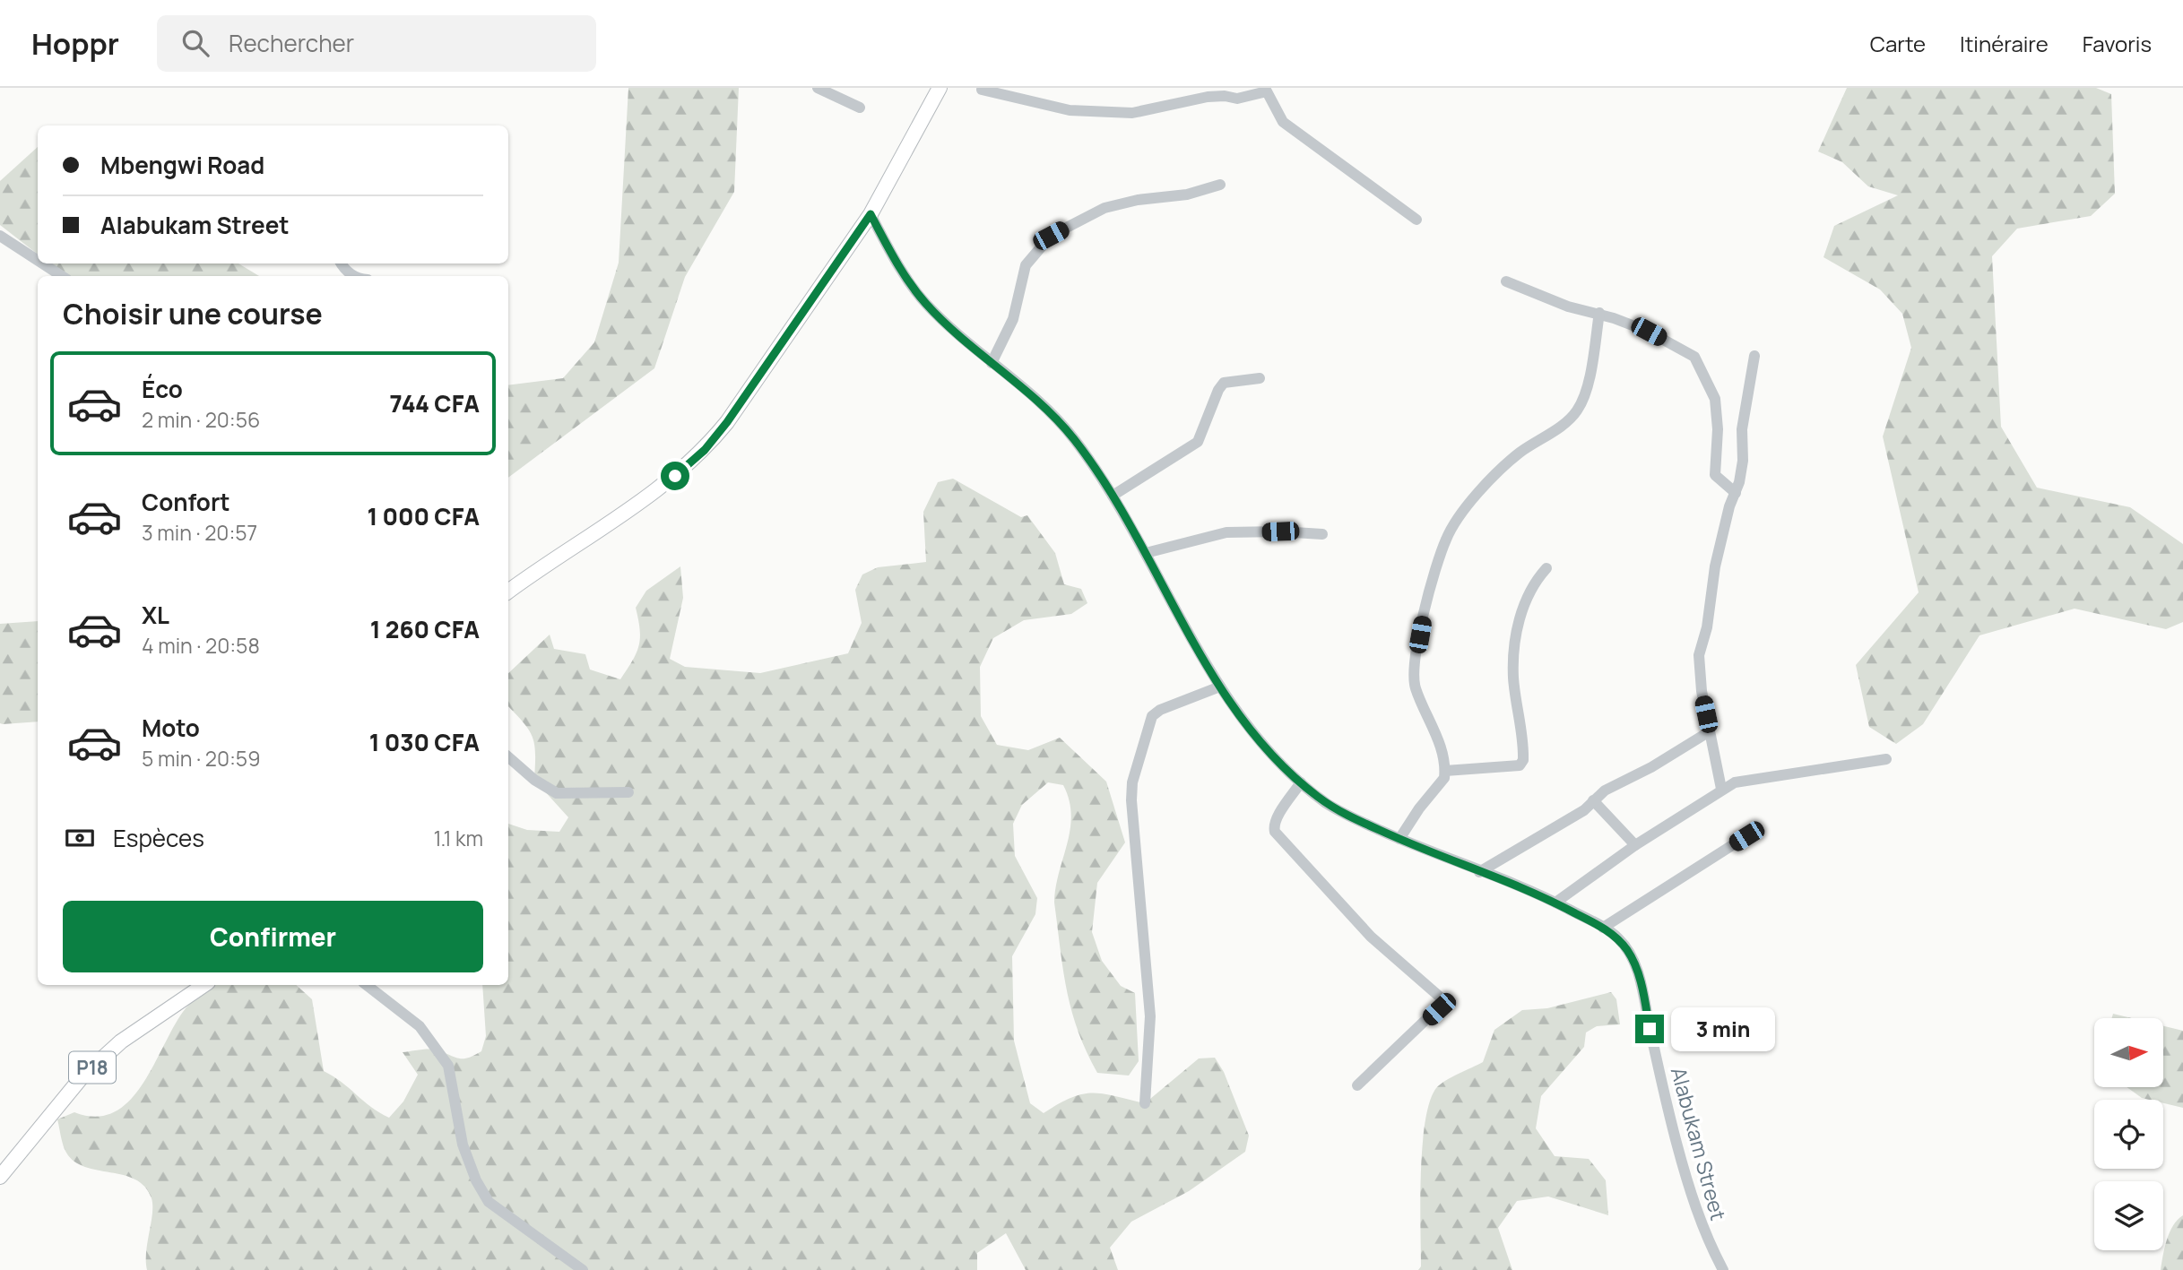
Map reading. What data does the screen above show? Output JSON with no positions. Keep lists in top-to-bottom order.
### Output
{
  "streets": {
    "main road": ["P18"],
    "street": ["Alabukam Street"]
  },
  "north": "right",
  "page": {
    "header": "Hoppr",
    "search": "Rechercher",
    "nav": ["Carte", "Itinéraire", "Favoris"],
    "banner": ["Mbengwi Road", "Alabukam Street"],
    "heading": "Choisir une course",
    "list": [
      {
        "name": "Éco",
        "note": "2 min · 20:56",
        "value": "744 CFA"
      },
      {
        "name": "Confort",
        "note": "3 min · 20:57",
        "value": "1 000 CFA"
      },
      {
        "name": "XL",
        "note": "4 min · 20:58",
        "value": "1 260 CFA"
      },
      {
        "name": "Moto",
        "note": "5 min · 20:59",
        "value": "1 030 CFA"
      }
    ],
    "pay": ["Espèces", "1.1 km"],
    "buttons": "Confirmer",
    "bubble": "3 min"
  }
}
